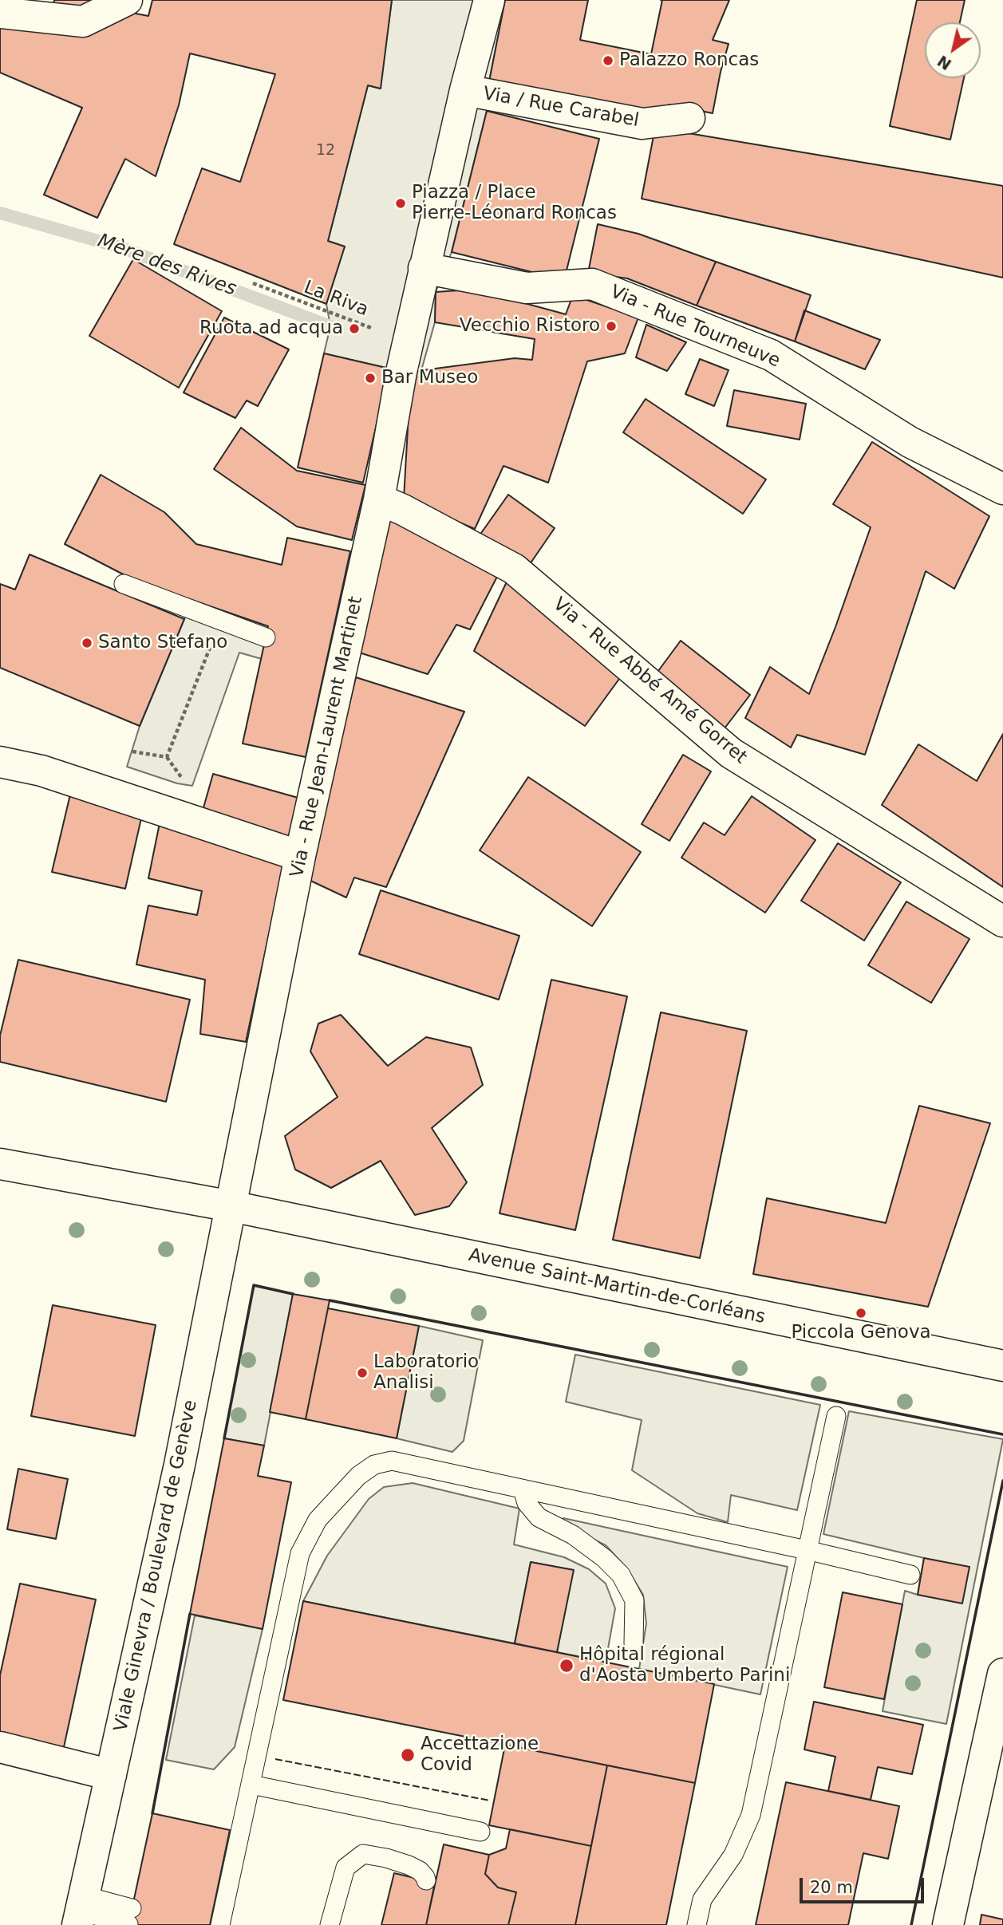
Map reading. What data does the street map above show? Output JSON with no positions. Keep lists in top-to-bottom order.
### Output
{
  "streets": {
    "street": [
      "Via / Rue Carabel",
      "Via - Rue Tourneuve",
      "Via - Rue Abbé Amé Gorret",
      "Via - Rue Jean-Laurent Martinet",
      "Avenue Saint-Martin-de-Corléans",
      "Viale Ginevra / Boulevard de Genève"
    ],
    "path": ["La Riva"]
  },
  "crossings": [
    ["Via / Rue Carabel", "Via - Rue Jean-Laurent Martinet"],
    ["La Riva", "Via - Rue Jean-Laurent Martinet"],
    ["Via - Rue Tourneuve", "Via - Rue Jean-Laurent Martinet"],
    ["Via - Rue Abbé Amé Gorret", "Via - Rue Jean-Laurent Martinet"],
    ["Via - Rue Jean-Laurent Martinet", "Avenue Saint-Martin-de-Corléans"],
    ["Via - Rue Jean-Laurent Martinet", "Viale Ginevra / Boulevard de Genève"],
    ["Avenue Saint-Martin-de-Corléans", "Viale Ginevra / Boulevard de Genève"]
  ],
  "water": ["Mère des Rives"],
  "places": [
    "Palazzo Roncas",
    "Piazza / Place Pierre-Léonard Roncas",
    "Vecchio Ristoro",
    "Ruota ad acqua",
    "Bar Museo",
    "Santo Stefano",
    "Piccola Genova",
    "Laboratorio Analisi",
    "Hôpital régional d'Aosta Umberto Parini",
    "Accettazione Covid"
  ],
  "house_numbers": ["12"],
  "scale_bar": "20 m",
  "north": "bottom left"
}
